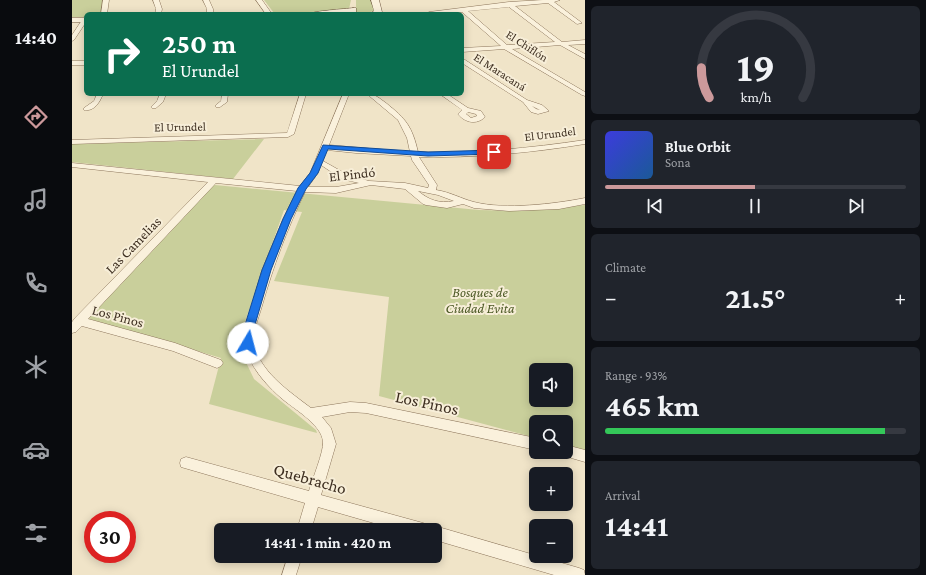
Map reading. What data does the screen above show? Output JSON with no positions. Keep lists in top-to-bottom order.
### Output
{
  "streets": {
    "street": [
      "El Chiflón",
      "El Maracaná",
      "El Urundel",
      "El Pindó",
      "Las Camelias",
      "Los Pinos",
      "Quebracho"
    ]
  },
  "crossings": [
    ["El Pindó", "Las Camelias"],
    ["Las Camelias", "Los Pinos"]
  ],
  "parks": ["Bosques de Ciudad Evita"],
  "page": {
    "tabs": "14:40",
    "turn": ["250 m", "El Urundel"],
    "song": ["Blue Orbit", "Sona"],
    "tile": [
      "Climate",
      ["Range · 93%", "465 km"],
      ["Arrival", "14:41"]
    ],
    "heat": ["−", "21.5°", "+"],
    "map_buttons": ["+", "−"],
    "limit": "30",
    "trip": "14:41 · 1 min · 420 m",
    "gauge": ["19", "km/h"]
  }
}
